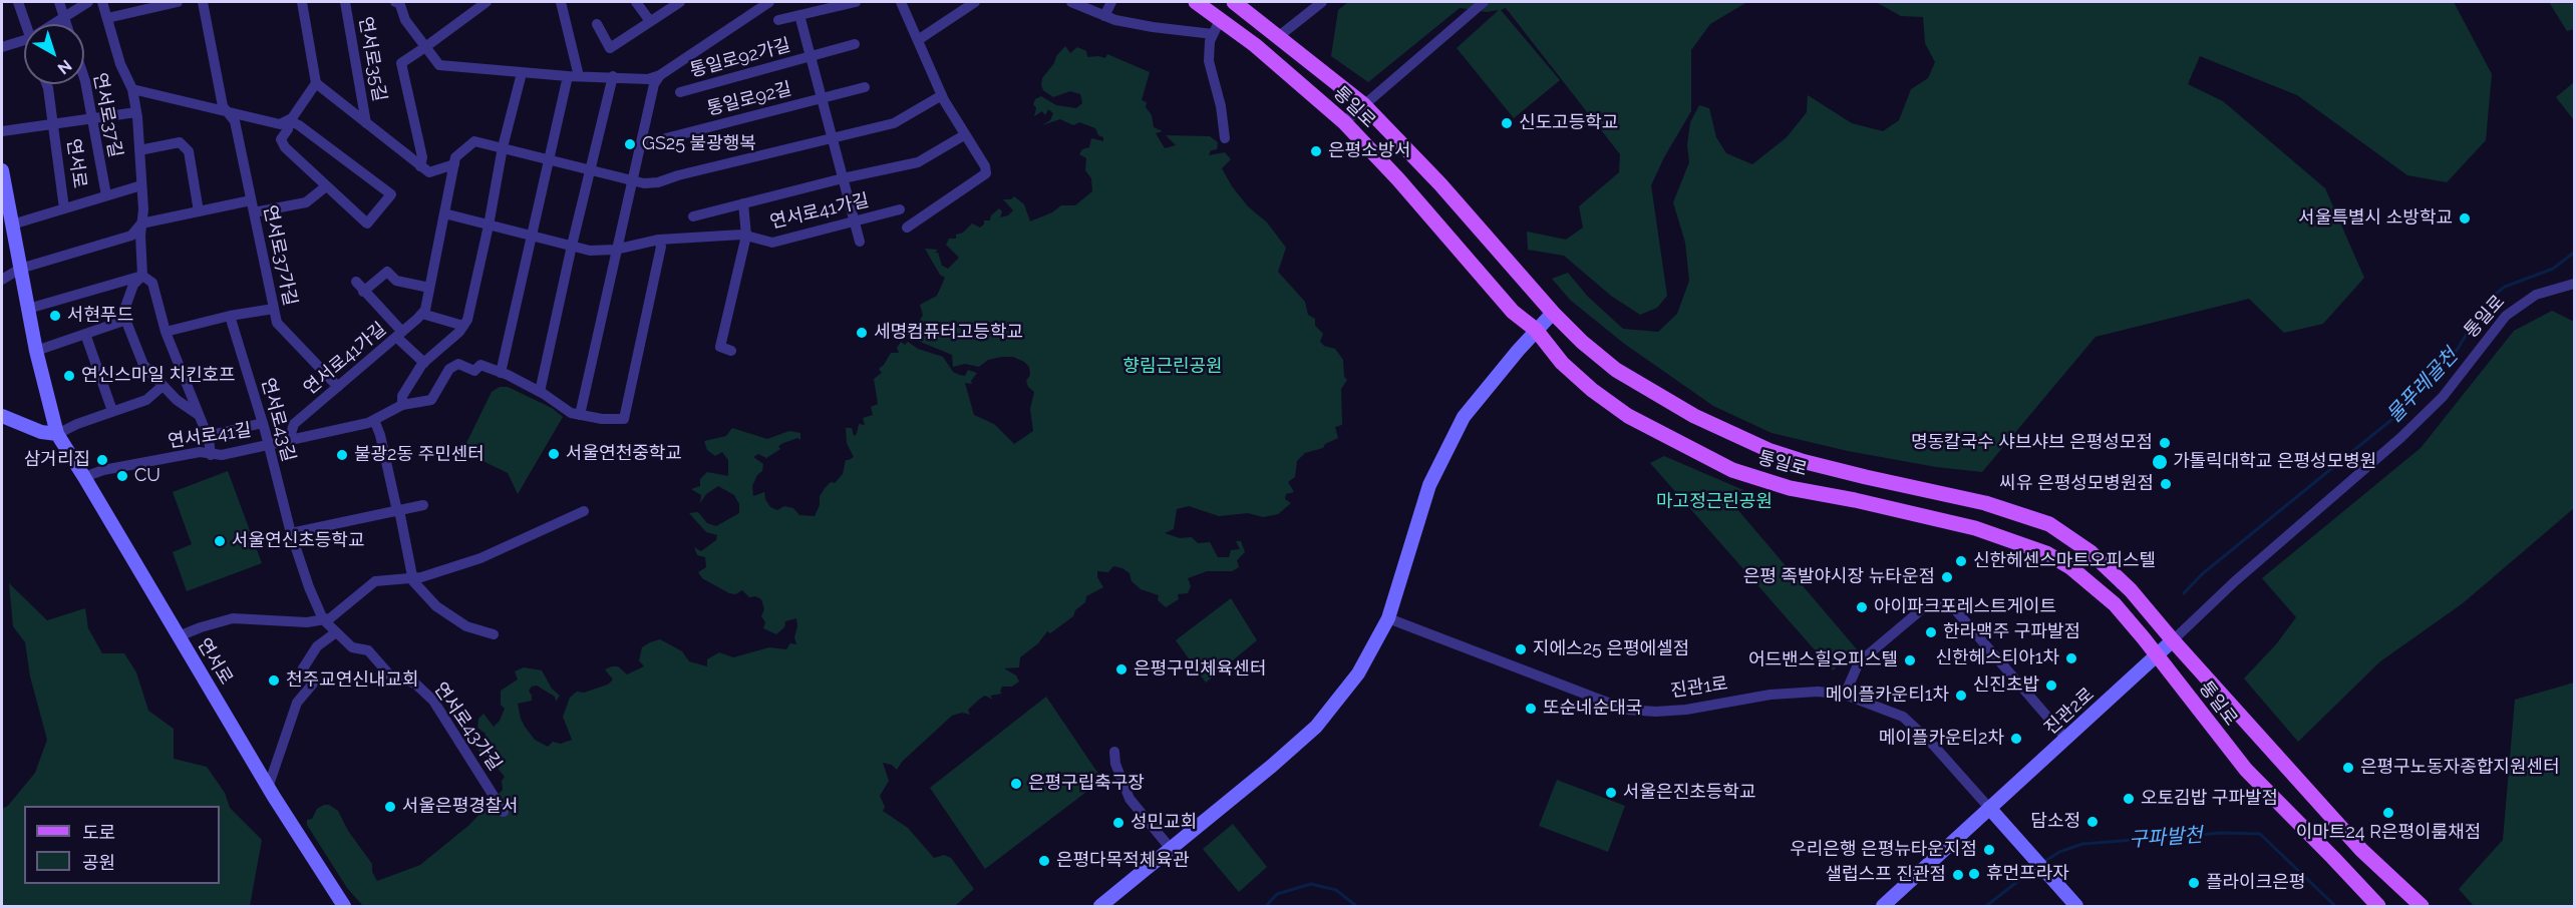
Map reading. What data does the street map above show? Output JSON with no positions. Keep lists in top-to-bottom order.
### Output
{
  "streets": {
    "main road": ["통일로", "연서로", "진관2로"],
    "street": [
      "통일로92가길",
      "연서로35길",
      "통일로92길",
      "연서로37길",
      "연서로41가길",
      "연서로37가길",
      "연서로43길",
      "연서로41길",
      "진관1로",
      "연서로43가길"
    ]
  },
  "crossings": [
    ["통일로92가길", "통일로92길"],
    ["통일로92가길", "연서로41가길"],
    ["통일로", "진관2로"],
    ["연서로37길", "연서로"],
    ["연서로37길", "연서로41길"],
    ["연서로", "연서로41길"],
    ["연서로41가길", "연서로37가길"],
    ["연서로41가길", "연서로41길"],
    ["연서로43길", "연서로41길"],
    ["연서로43길", "연서로43가길"],
    ["진관1로", "진관2로"]
  ],
  "water": ["물푸레골천", "구파발천"],
  "parks": ["향림근린공원", "마고정근린공원"],
  "places": [
    "신도고등학교",
    "GS25 불광행복",
    "은평소방서",
    "서울특별시 소방학교",
    "서현푸드",
    "세명컴퓨터고등학교",
    "연신스마일 치킨호프",
    "명동칼국수 샤브샤브 은평성모점",
    "서울연천중학교",
    "불광2동 주민센터",
    "삼거리집",
    "가톨릭대학교 은평성모병원",
    "CU",
    "씨유 은평성모병원점",
    "서울연신초등학교",
    "신한헤센스마트오피스텔",
    "은평 족발야시장 뉴타운점",
    "아이파크포레스트게이트",
    "한라맥주 구파발점",
    "지에스25 은평에셀점",
    "신한헤스티아1차",
    "어드밴스힐오피스텔",
    "은평구민체육센터",
    "천주교연신내교회",
    "신진초밥",
    "메이플카운티1차",
    "또순네순대국",
    "메이플카운티2차",
    "은평구노동자종합지원센터",
    "은평구립축구장",
    "서울은진초등학교",
    "오토김밥 구파발점",
    "서울은평경찰서",
    "이마트24 R은평이룸채점",
    "담소정",
    "성민교회",
    "우리은행 은평뉴타운지점",
    "은평다목적체육관",
    "휴먼프라자",
    "샐럽스프 진관점",
    "플라이크은평"
  ],
  "legend": ["도로", "공원"],
  "north": "bottom right"
}
